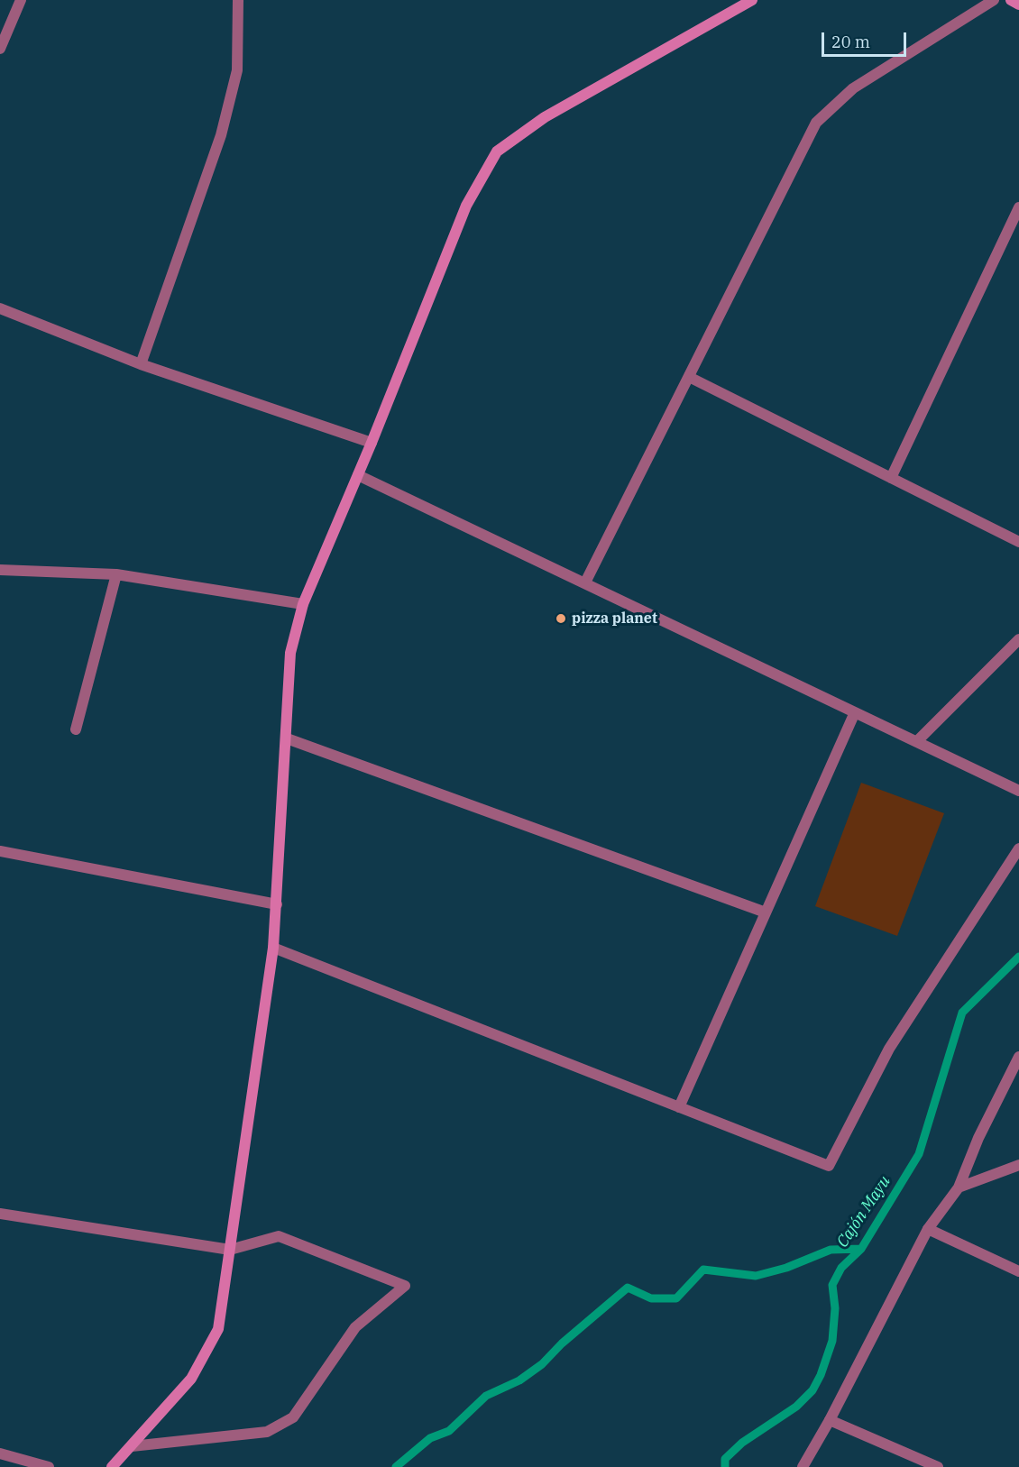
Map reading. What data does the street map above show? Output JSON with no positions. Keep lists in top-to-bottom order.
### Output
{
  "water": ["Cajón Mayu"],
  "places": ["pizza planet"],
  "scale_bar": "20 m"
}
